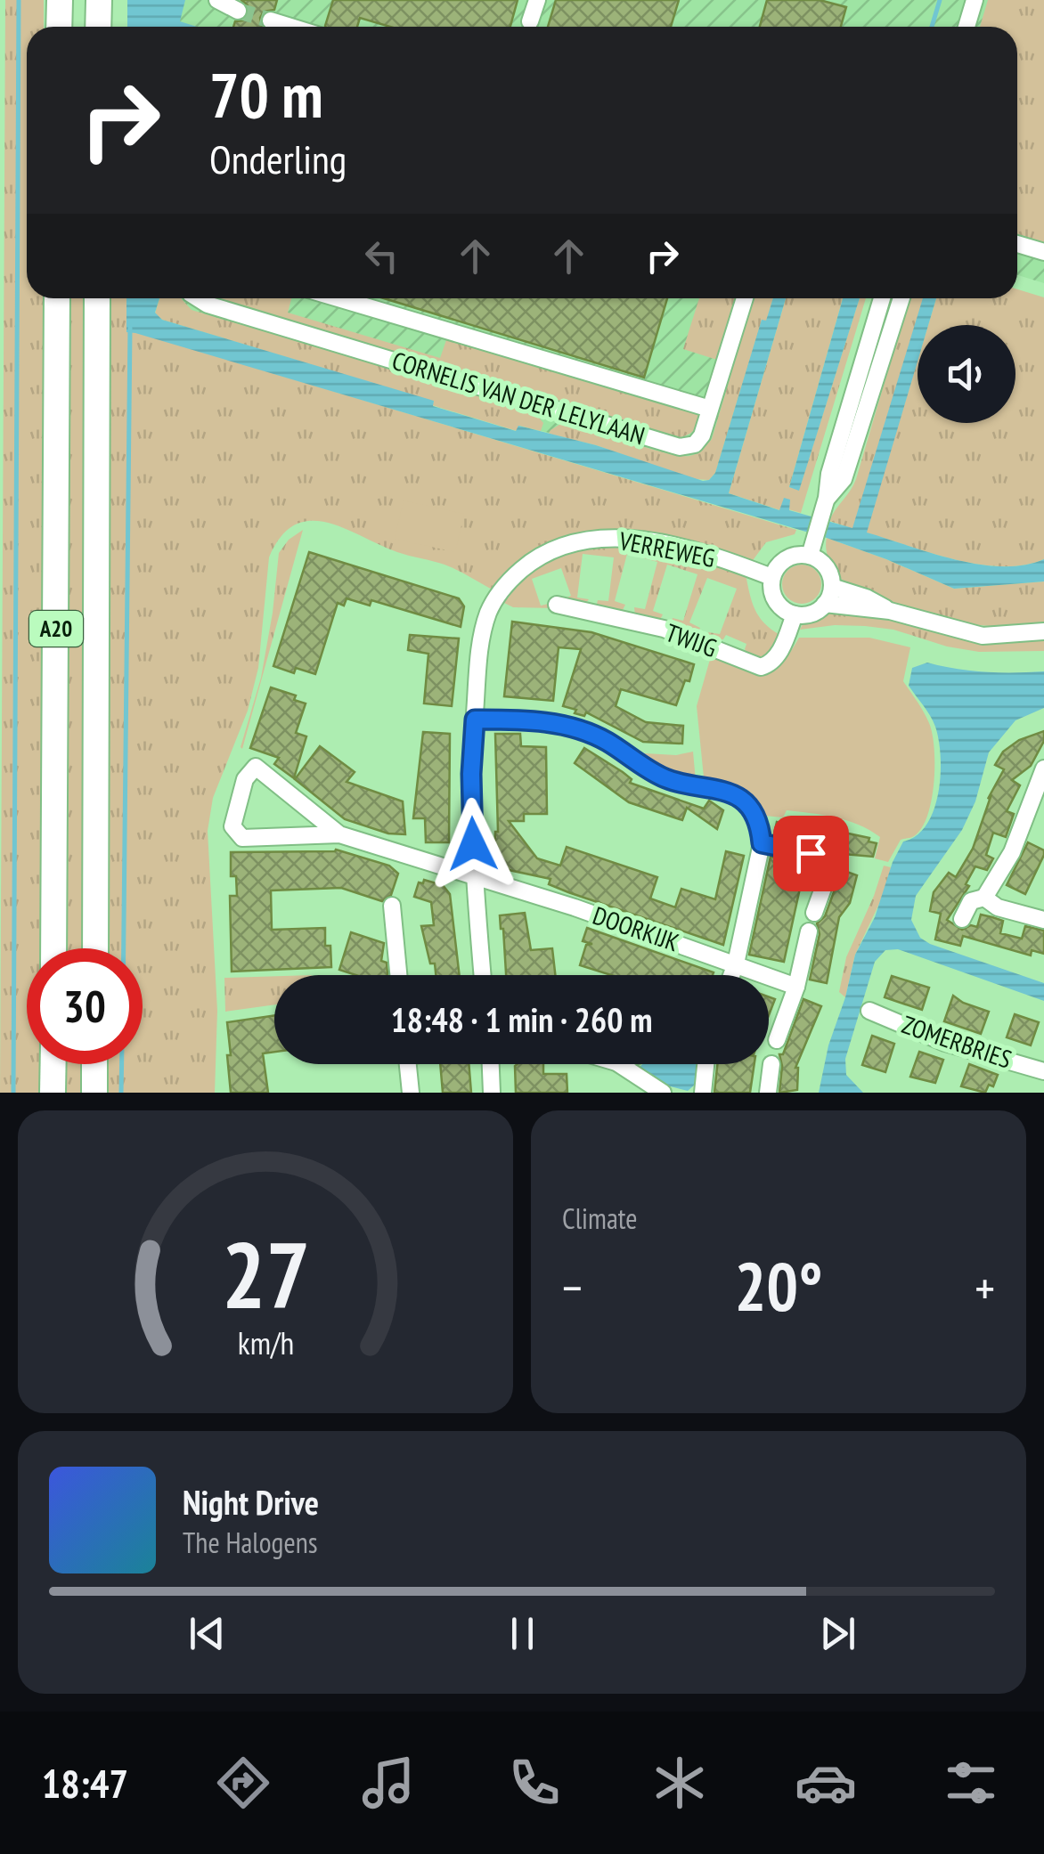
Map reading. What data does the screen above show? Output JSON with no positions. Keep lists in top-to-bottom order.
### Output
{
  "streets": {
    "highway": ["A20"],
    "street": [
      "CORNELIS VAN DER LELYLAAN",
      "VERREWEG",
      "TWIJG",
      "DOORKIJK",
      "ZOMERBRIES"
    ]
  },
  "crossings": [
    ["VERREWEG", "TWIJG"],
    ["VERREWEG", "DOORKIJK"]
  ],
  "page": {
    "turn": ["70 m", "Onderling"],
    "limit": "30",
    "trip": "18:48 · 1 min · 260 m",
    "tile": "Climate",
    "heat": ["−", "20°", "+"],
    "song": ["Night Drive", "The Halogens"],
    "tabs": "18:47",
    "gauge": ["27", "km/h"]
  }
}
